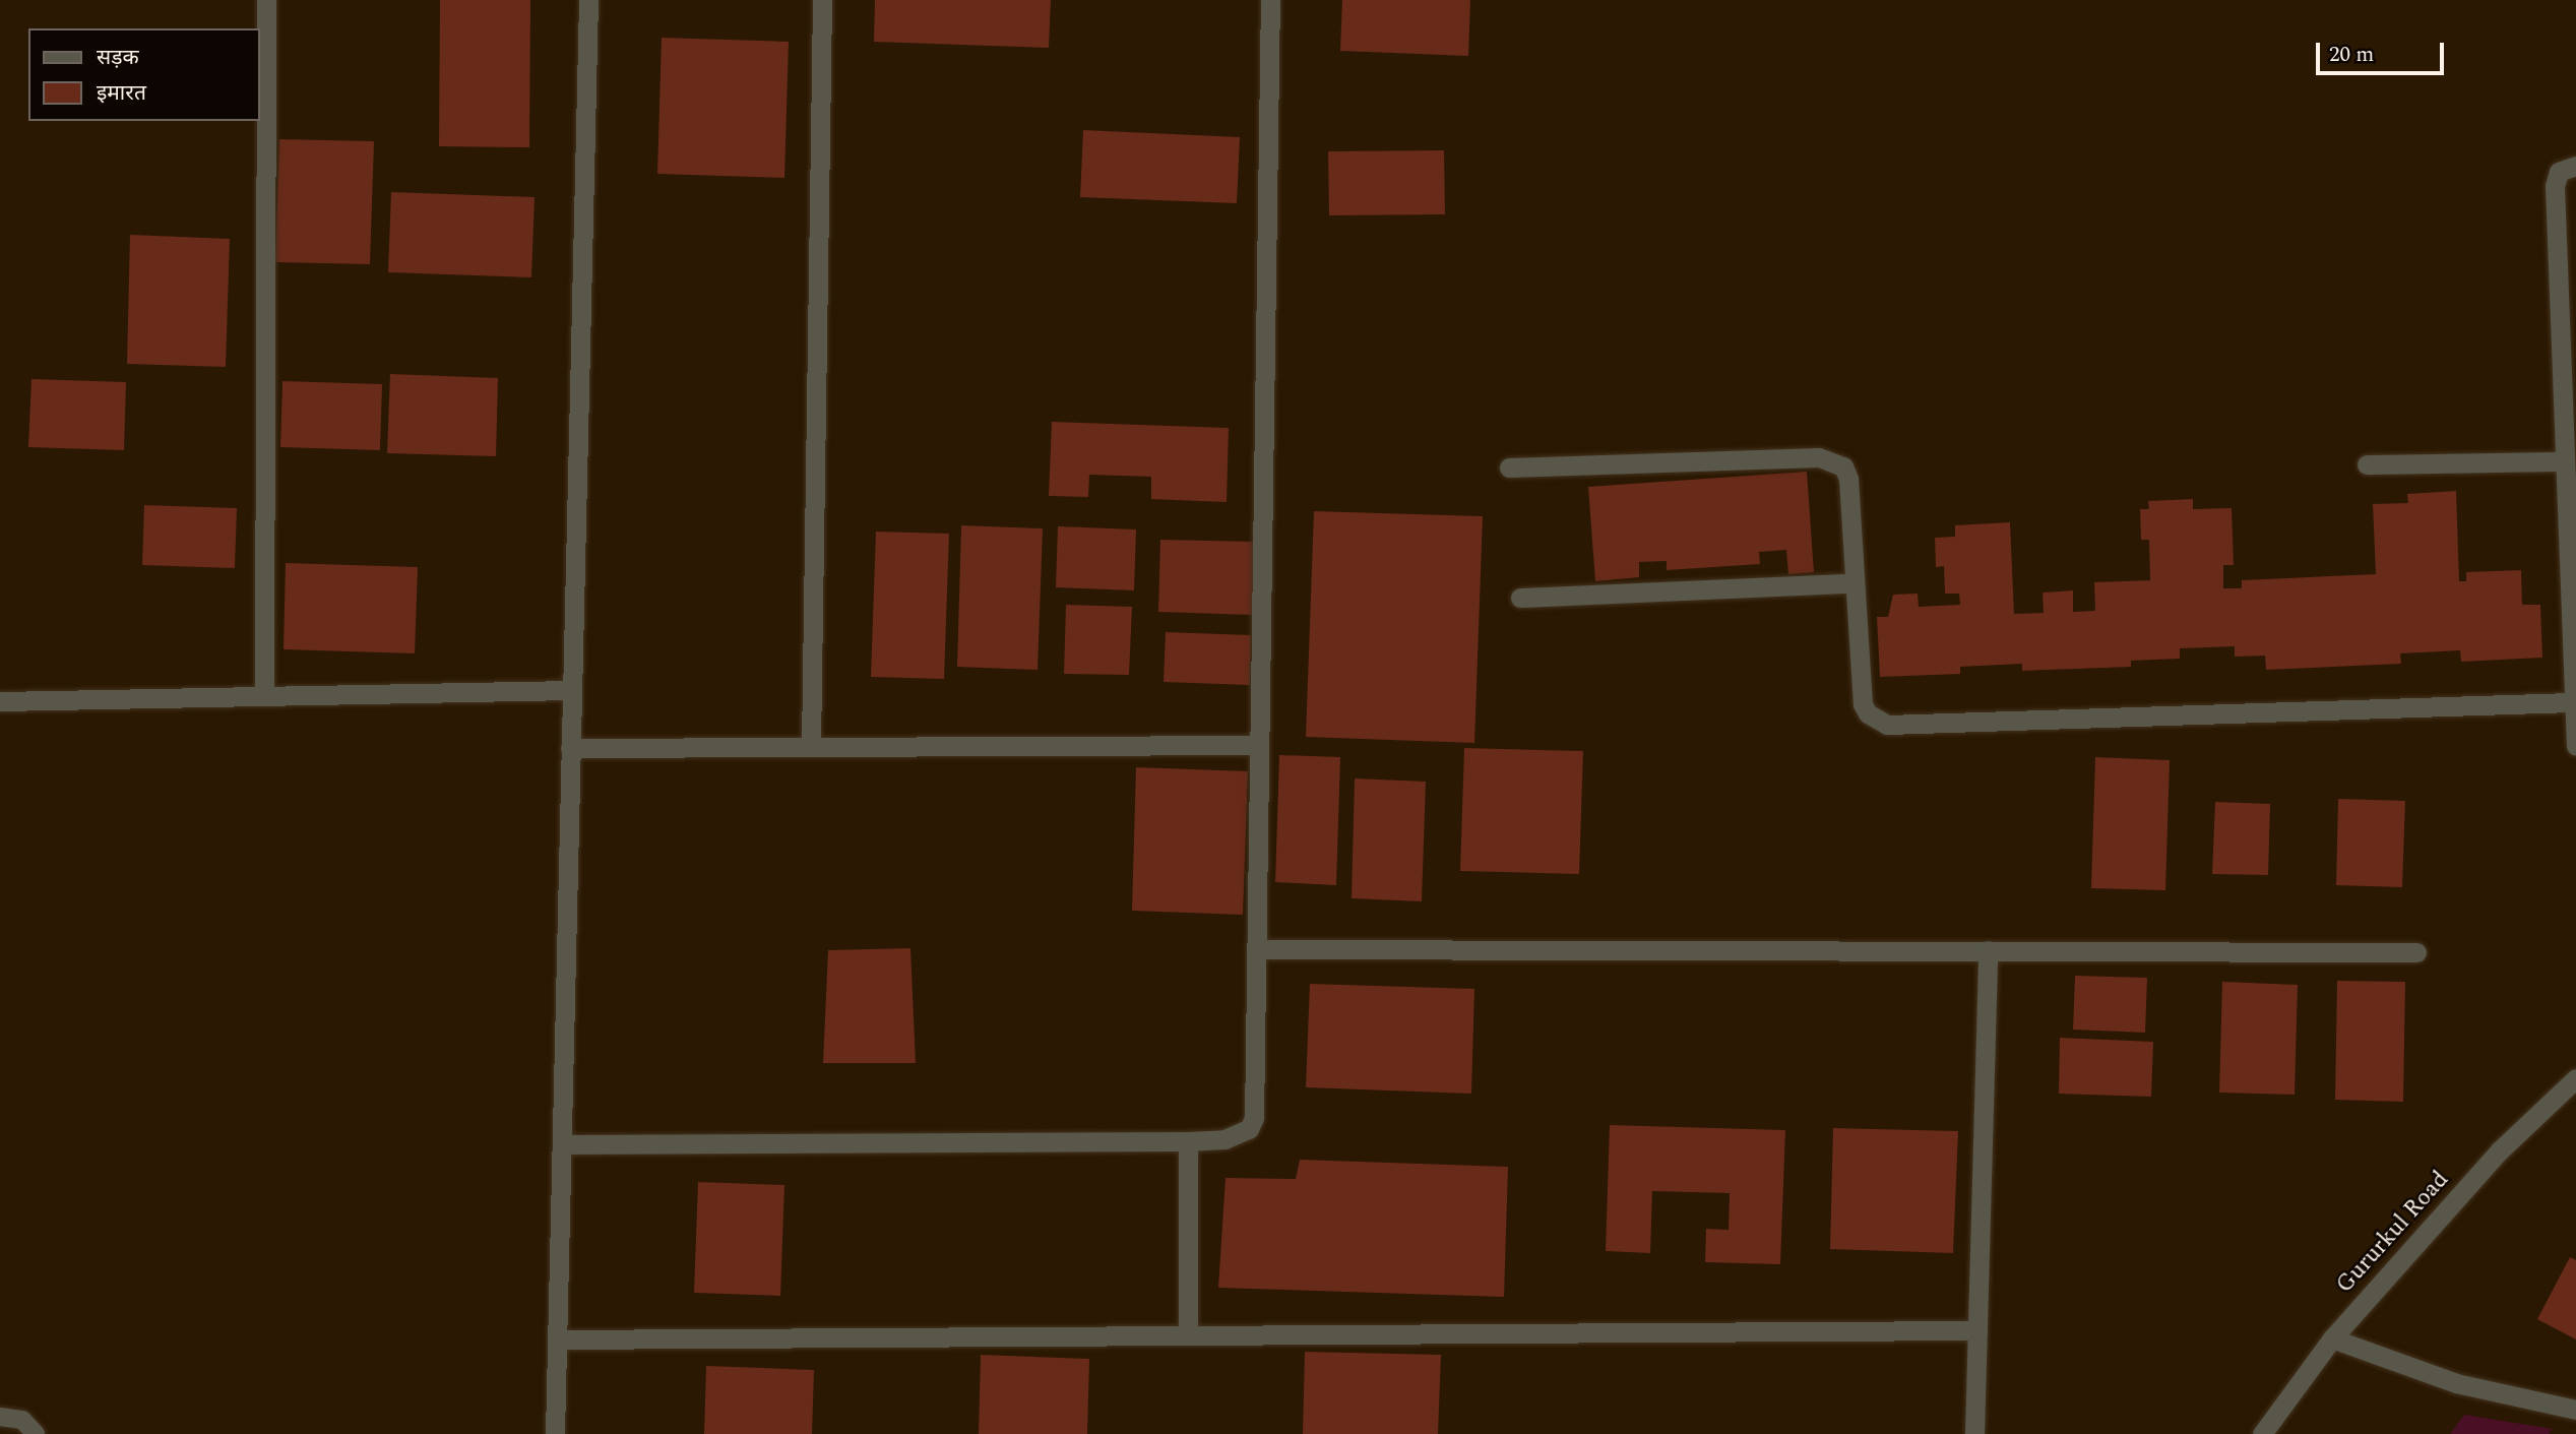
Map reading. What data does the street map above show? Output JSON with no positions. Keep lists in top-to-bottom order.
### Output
{
  "streets": {
    "street": ["Gururkul Road"]
  },
  "legend": ["सड़क", "इमारत"],
  "scale_bar": "20 m"
}
